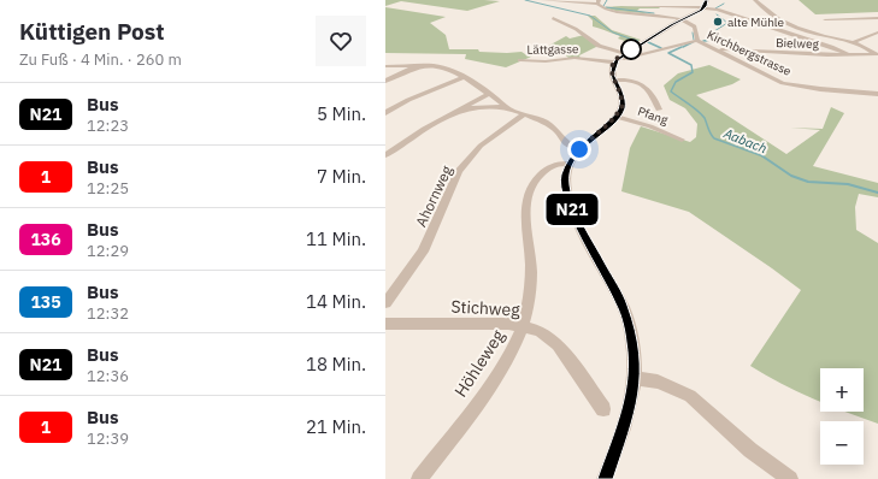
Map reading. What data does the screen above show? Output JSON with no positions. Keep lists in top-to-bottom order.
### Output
{
  "streets": {
    "street": [
      "Bielweg",
      "Lättgasse",
      "Kirchbergstrasse",
      "Pfang",
      "Ahornweg",
      "Stichweg",
      "Höhleweg"
    ]
  },
  "crossings": [
    ["Bielweg", "Kirchbergstrasse"],
    ["Stichweg", "Höhleweg"]
  ],
  "water": ["Aabach"],
  "places": ["alte Mühle"],
  "lines": ["bus line N21"],
  "page": {
    "heading": ["Küttigen Post", "Zu Fuß · 4 Min. · 260 m"],
    "on_map": "N21",
    "list": [
      {
        "mark": "N21",
        "name": "Bus",
        "note": "12:23",
        "value": "5 Min."
      },
      {
        "mark": "1",
        "name": "Bus",
        "note": "12:25",
        "value": "7 Min."
      },
      {
        "mark": "136",
        "name": "Bus",
        "note": "12:29",
        "value": "11 Min."
      },
      {
        "mark": "135",
        "name": "Bus",
        "note": "12:32",
        "value": "14 Min."
      },
      {
        "mark": "N21",
        "name": "Bus",
        "note": "12:36",
        "value": "18 Min."
      },
      {
        "mark": "1",
        "name": "Bus",
        "note": "12:39",
        "value": "21 Min."
      }
    ],
    "map_buttons": ["+", "−"]
  }
}
